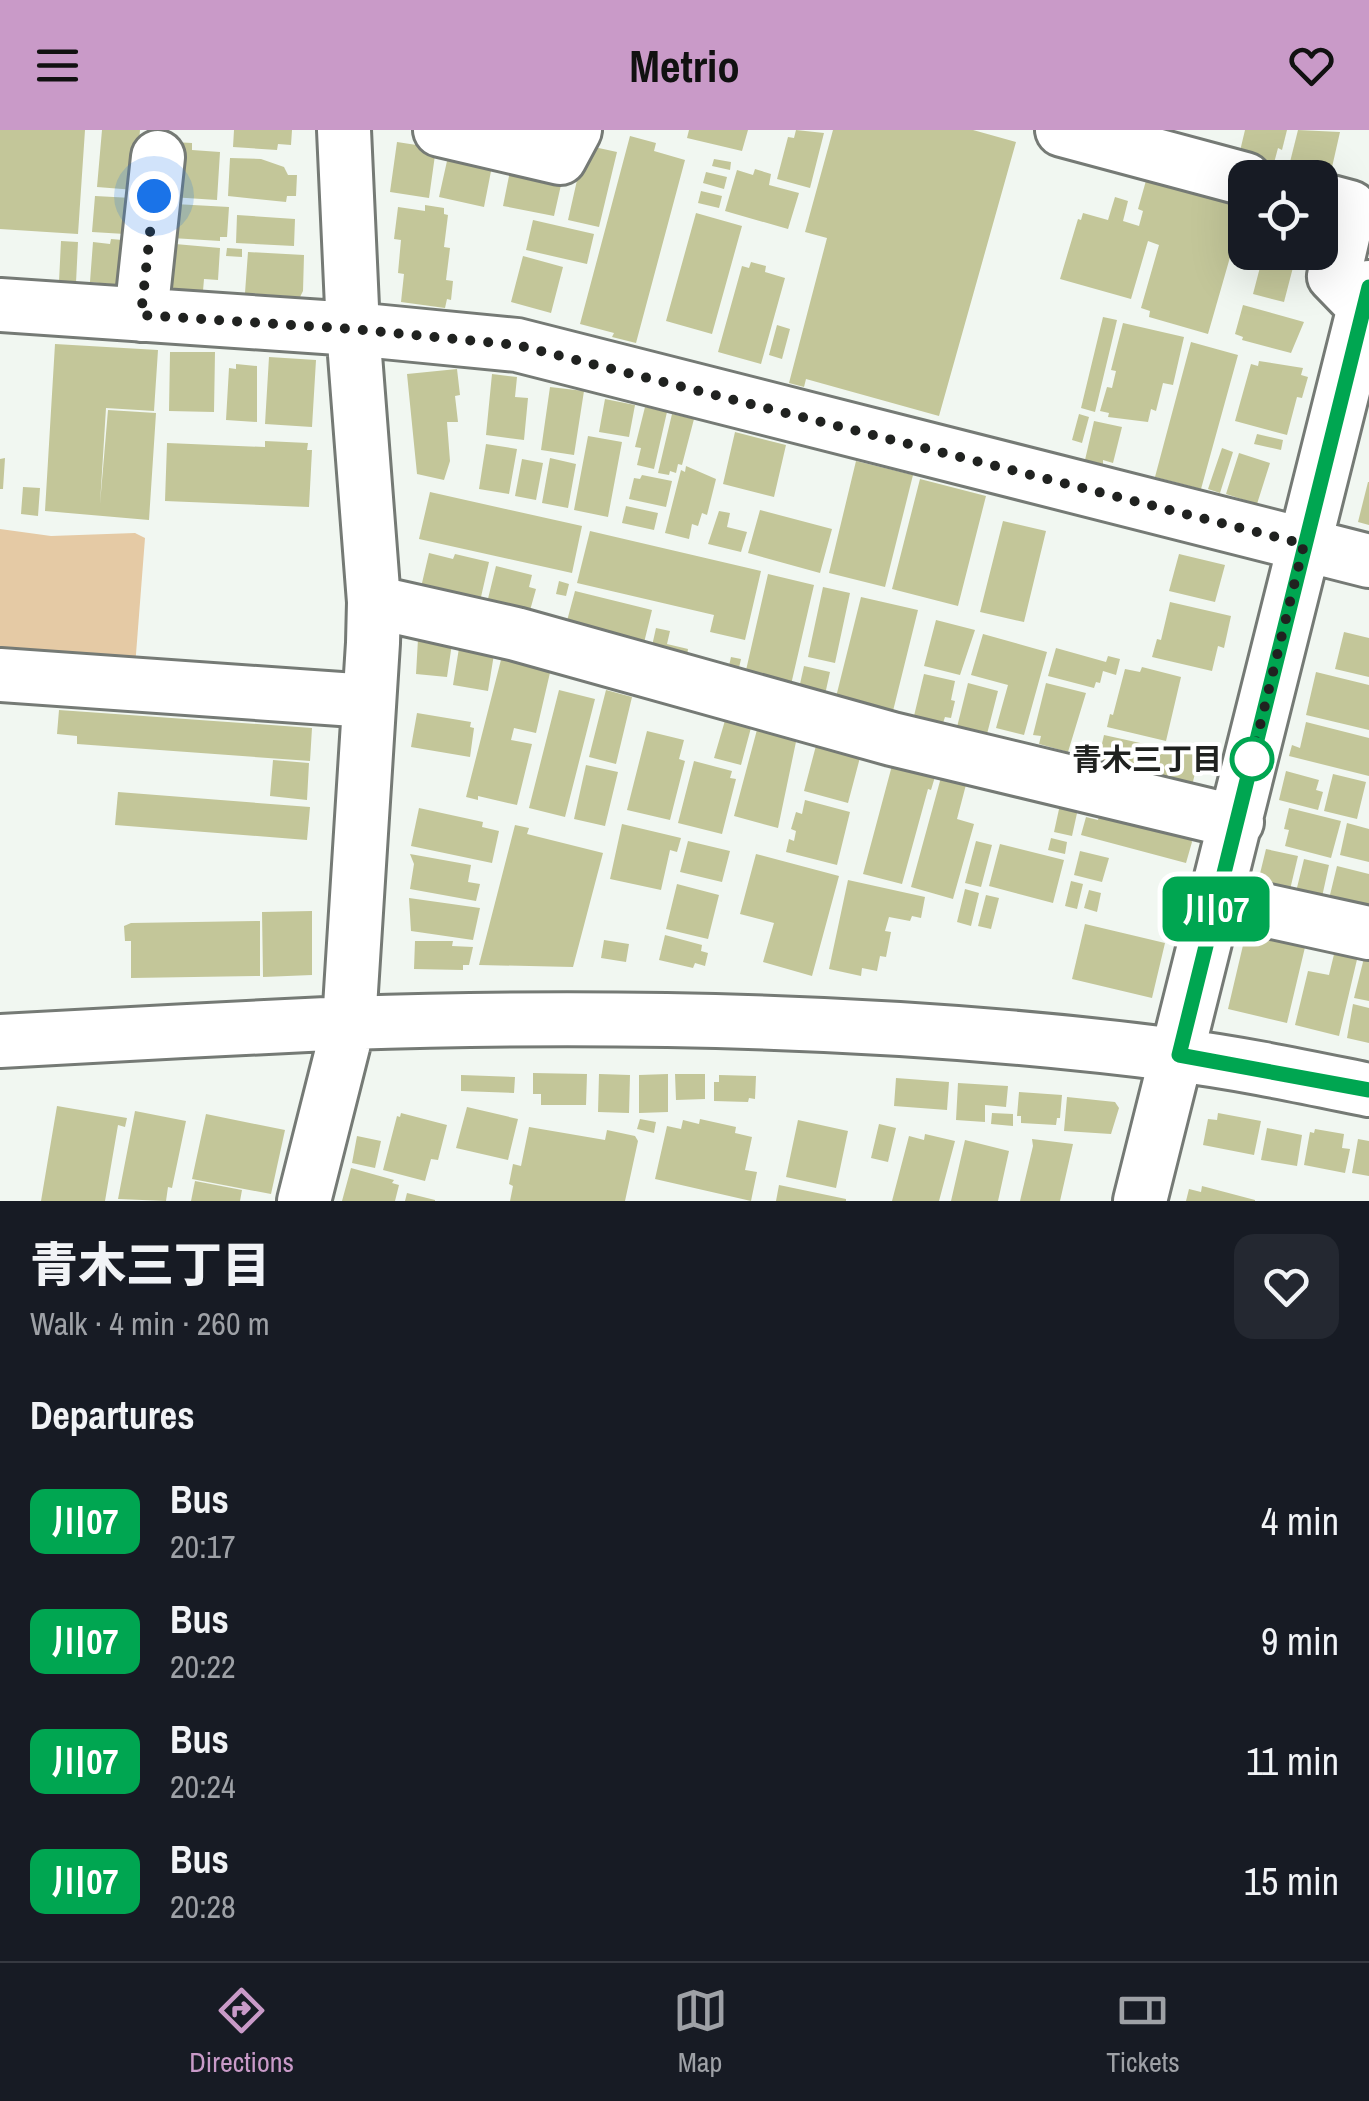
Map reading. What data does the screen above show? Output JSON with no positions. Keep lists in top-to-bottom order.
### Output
{
  "places": ["青木三丁目"],
  "lines": ["bus line 川07"],
  "page": {
    "header": "Metrio",
    "on_map": "川07",
    "heading": [
      ["青木三丁目", "Walk · 4 min · 260 m"],
      "Departures"
    ],
    "list": [
      {
        "mark": "川07",
        "name": "Bus",
        "note": "20:17",
        "value": "4 min"
      },
      {
        "mark": "川07",
        "name": "Bus",
        "note": "20:22",
        "value": "9 min"
      },
      {
        "mark": "川07",
        "name": "Bus",
        "note": "20:24",
        "value": "11 min"
      },
      {
        "mark": "川07",
        "name": "Bus",
        "note": "20:28",
        "value": "15 min"
      }
    ],
    "tabs": ["Directions", "Map", "Tickets"]
  }
}
